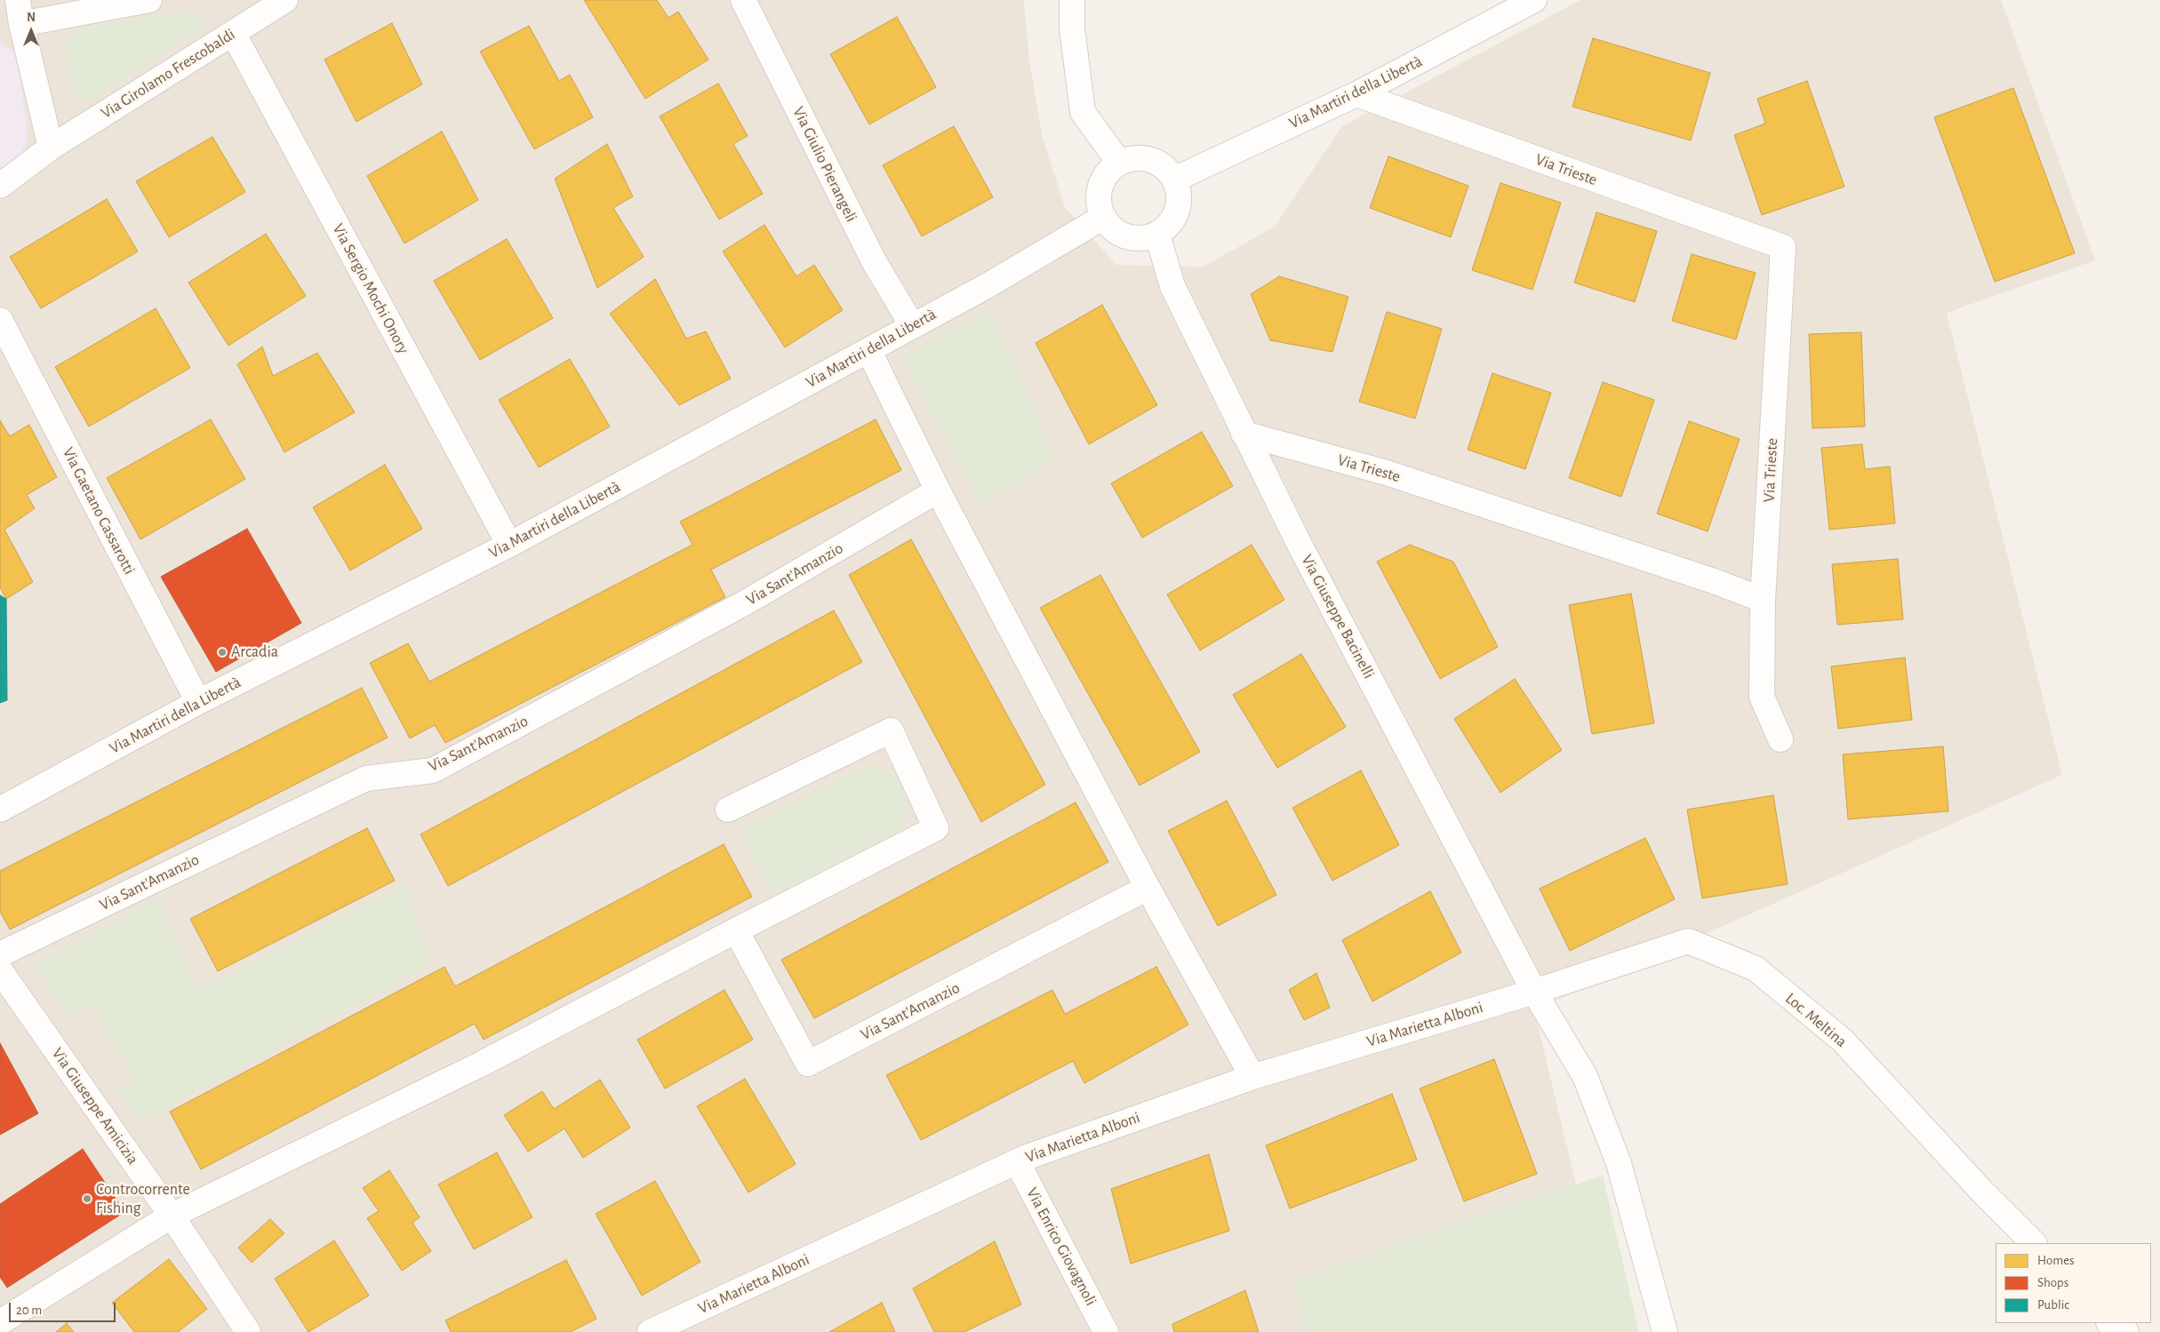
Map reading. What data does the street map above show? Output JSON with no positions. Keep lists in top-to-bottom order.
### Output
{
  "streets": {
    "street": [
      "Via Girolamo Frescobaldi",
      "Via Martiri della Libertà",
      "Via Giulio Pierangeli",
      "Via Trieste",
      "Via Sergio Mochi Onory",
      "Via Gaetano Cassarotti",
      "Via Sant'Amanzio",
      "Via Giuseppe Bacinelli",
      "Loc. Meltina",
      "Via Marietta Alboni",
      "Via Giuseppe Amicizia",
      "Via Enrico Giovagnoli"
    ]
  },
  "crossings": [
    ["Via Girolamo Frescobaldi", "Via Sergio Mochi Onory"],
    ["Via Martiri della Libertà", "Via Giulio Pierangeli"],
    ["Via Martiri della Libertà", "Via Trieste"],
    ["Via Martiri della Libertà", "Via Sergio Mochi Onory"],
    ["Via Martiri della Libertà", "Via Gaetano Cassarotti"],
    ["Via Martiri della Libertà", "Via Giuseppe Bacinelli"],
    ["Via Trieste", "Via Giuseppe Bacinelli"],
    ["Via Giuseppe Bacinelli", "Loc. Meltina"],
    ["Via Giuseppe Bacinelli", "Via Marietta Alboni"],
    ["Loc. Meltina", "Via Marietta Alboni"],
    ["Via Marietta Alboni", "Via Enrico Giovagnoli"]
  ],
  "places": ["Arcadia", "Controcorrente Fishing"],
  "legend": ["Homes", "Shops", "Public"],
  "scale_bar": "20 m",
  "north": "top"
}
